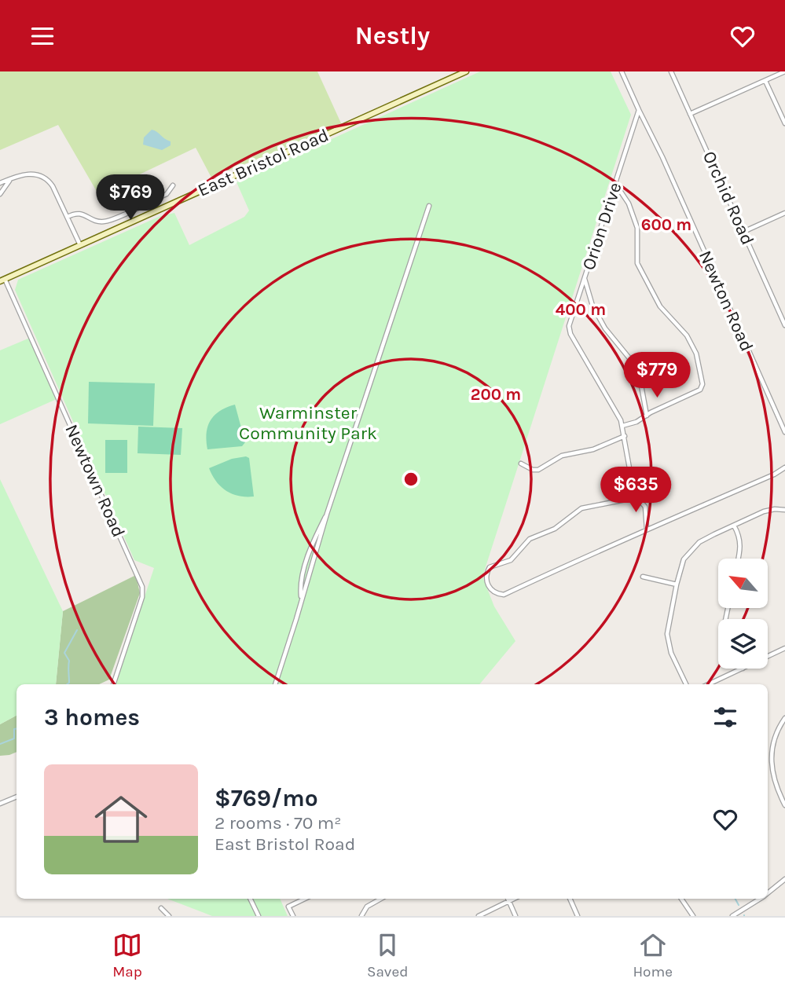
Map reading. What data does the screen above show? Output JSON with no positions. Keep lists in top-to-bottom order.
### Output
{
  "streets": {
    "main road": ["East Bristol Road"],
    "street": [
      "Orchid Road",
      "Orion Drive",
      "Newton Road",
      "Newtown Road"
    ]
  },
  "crossings": [
    ["East Bristol Road", "Newtown Road"],
    ["Orion Drive", "Newton Road"]
  ],
  "parks": ["Warminster Community Park"],
  "north": "top left",
  "page": {
    "header": "Nestly",
    "price": ["$769", "$779", "$635"],
    "heading": "3 homes",
    "list": [
      {
        "name": "$769/mo",
        "note": "2 rooms · 70 m² · East Bristol Road"
      }
    ],
    "tabs": ["Map", "Saved", "Home"]
  },
  "rings": ["600 m", "400 m", "200 m"]
}
